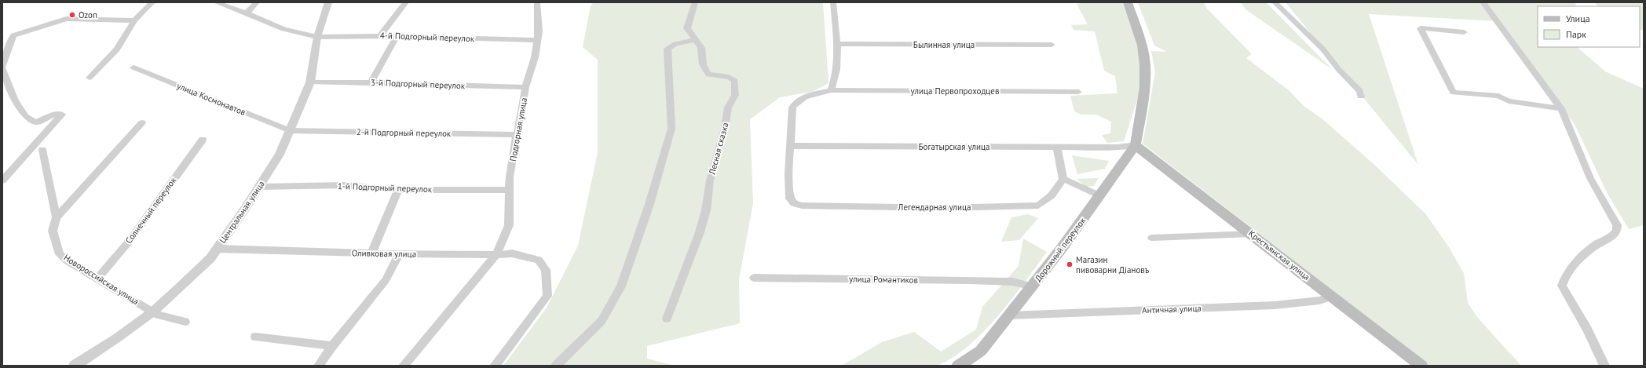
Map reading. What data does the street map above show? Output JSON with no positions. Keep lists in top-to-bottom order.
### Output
{
  "streets": {
    "main road": ["Дорожный переулок", "Крестьянская улица"],
    "street": [
      "4-й Подгорный переулок",
      "Былинная улица",
      "3-й Подгорный переулок",
      "улица Первопроходцев",
      "улица Космонавтов",
      "Подгорная улица",
      "2-й Подгорный переулок",
      "Богатырская улица",
      "Лесная сказка",
      "1-й Подгорный переулок",
      "Легендарная улица",
      "Солнечный переулок",
      "Центральная улица",
      "Оливковая улица",
      "Новороссийская улица",
      "улица Романтиков",
      "Античная улица"
    ]
  },
  "crossings": [
    ["4-й Подгорный переулок", "Подгорная улица"],
    ["4-й Подгорный переулок", "Центральная улица"],
    ["3-й Подгорный переулок", "Подгорная улица"],
    ["3-й Подгорный переулок", "Центральная улица"],
    ["улица Первопроходцев", "Богатырская улица"],
    ["улица Первопроходцев", "Легендарная улица"],
    ["улица Космонавтов", "2-й Подгорный переулок"],
    ["улица Космонавтов", "Центральная улица"],
    ["Подгорная улица", "2-й Подгорный переулок"],
    ["Подгорная улица", "1-й Подгорный переулок"],
    ["Подгорная улица", "Оливковая улица"],
    ["2-й Подгорный переулок", "Центральная улица"],
    ["Богатырская улица", "Дорожный переулок"],
    ["Богатырская улица", "Крестьянская улица"],
    ["1-й Подгорный переулок", "Центральная улица"],
    ["Солнечный переулок", "Новороссийская улица"],
    ["Центральная улица", "Оливковая улица"],
    ["Центральная улица", "Новороссийская улица"],
    ["Дорожный переулок", "Крестьянская улица"],
    ["Дорожный переулок", "улица Романтиков"],
    ["Дорожный переулок", "Античная улица"],
    ["Крестьянская улица", "Античная улица"]
  ],
  "places": ["Ozon", "Магазин пивоварни Дiановъ"],
  "legend": ["Улица", "Парк"]
}
